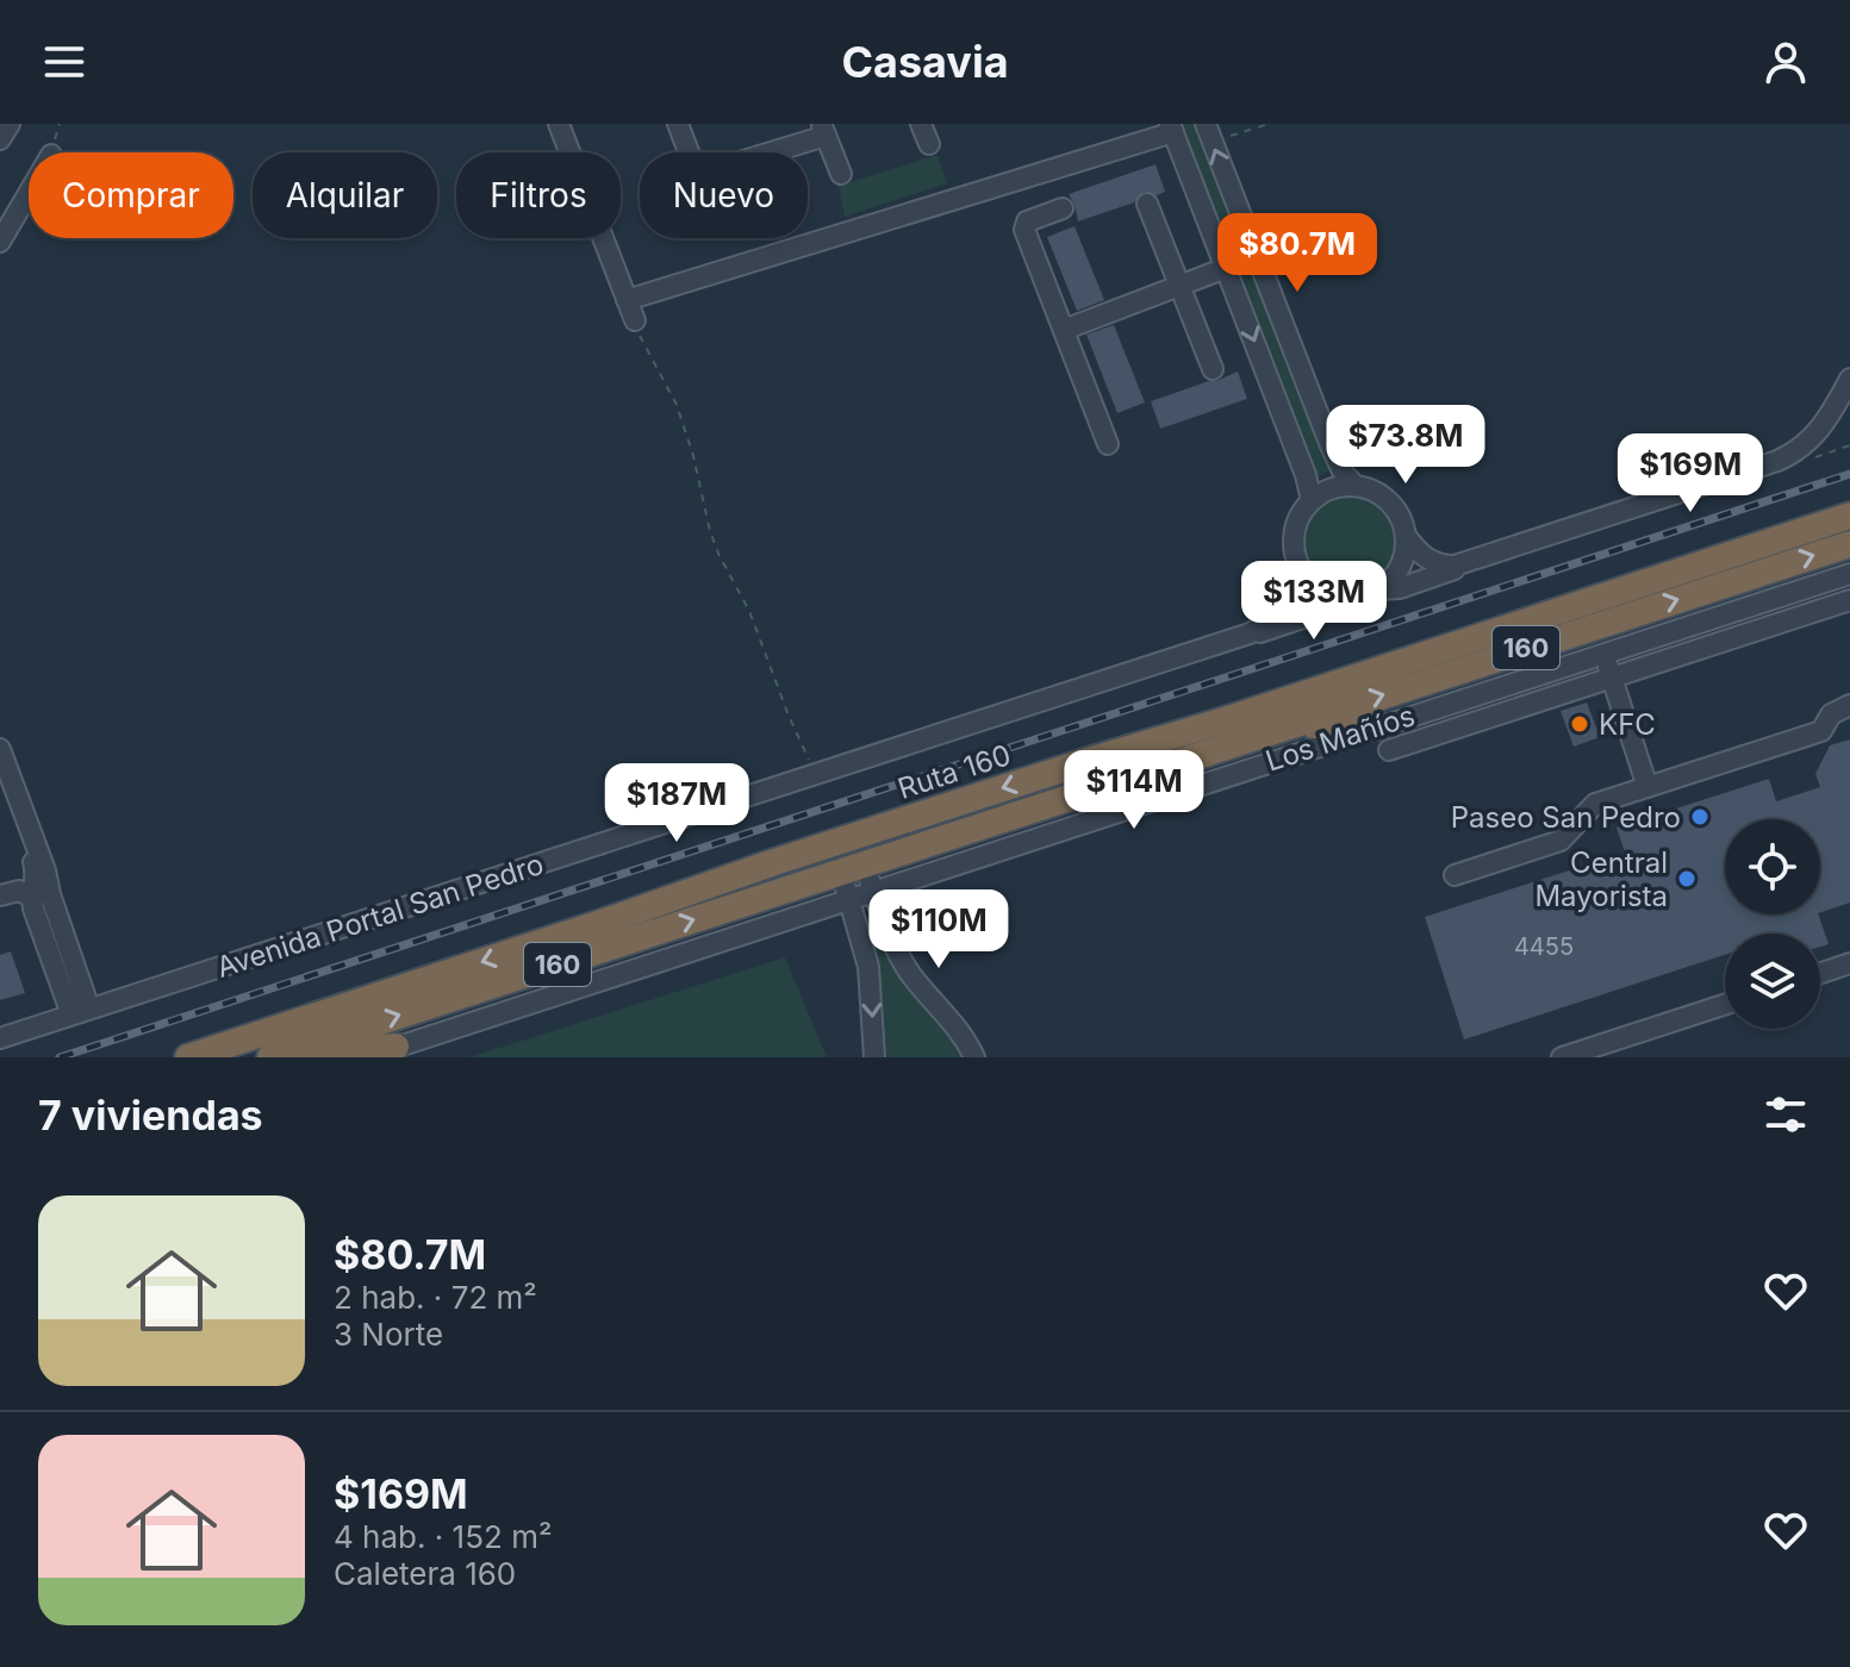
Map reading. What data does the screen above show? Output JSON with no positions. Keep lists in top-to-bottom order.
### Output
{
  "streets": {
    "highway": ["160", "Ruta 160"],
    "street": ["Los Mañíos", "Avenida Portal San Pedro"]
  },
  "places": ["KFC", "Paseo San Pedro", "Central Mayorista"],
  "house_numbers": ["4455"],
  "page": {
    "header": "Casavia",
    "chip": [
      "Comprar",
      "Alquilar",
      "Filtros",
      "Nuevo"
    ],
    "price": [
      "$80.7M",
      "$73.8M",
      "$169M",
      "$133M",
      "$114M",
      "$187M",
      "$110M"
    ],
    "heading": "7 viviendas",
    "list": [
      {
        "name": "$80.7M",
        "note": "2 hab. · 72 m² · 3 Norte"
      },
      {
        "name": "$169M",
        "note": "4 hab. · 152 m² · Caletera 160"
      }
    ]
  }
}
